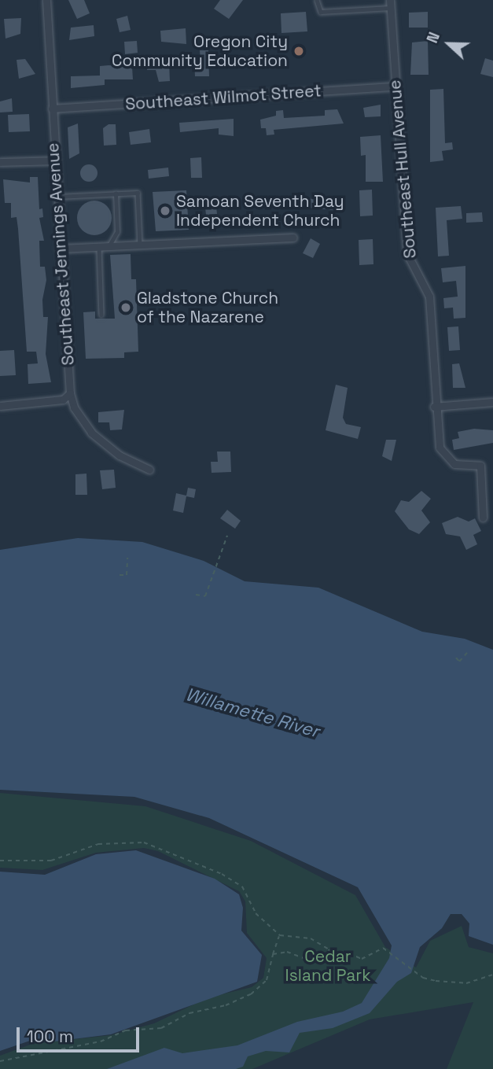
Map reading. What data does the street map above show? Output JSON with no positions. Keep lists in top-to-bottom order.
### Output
{
  "streets": {
    "street": ["Southeast Wilmot Street", "Southeast Hull Avenue", "Southeast Jennings Avenue"]
  },
  "crossings": [
    ["Southeast Wilmot Street", "Southeast Hull Avenue"],
    ["Southeast Wilmot Street", "Southeast Jennings Avenue"]
  ],
  "water": ["Willamette River"],
  "parks": ["Cedar Island Park"],
  "places": ["Oregon City Community Education", "Samoan Seventh Day Independent Church", "Gladstone Church of the Nazarene"],
  "scale_bar": "100 m",
  "north": "left"
}
